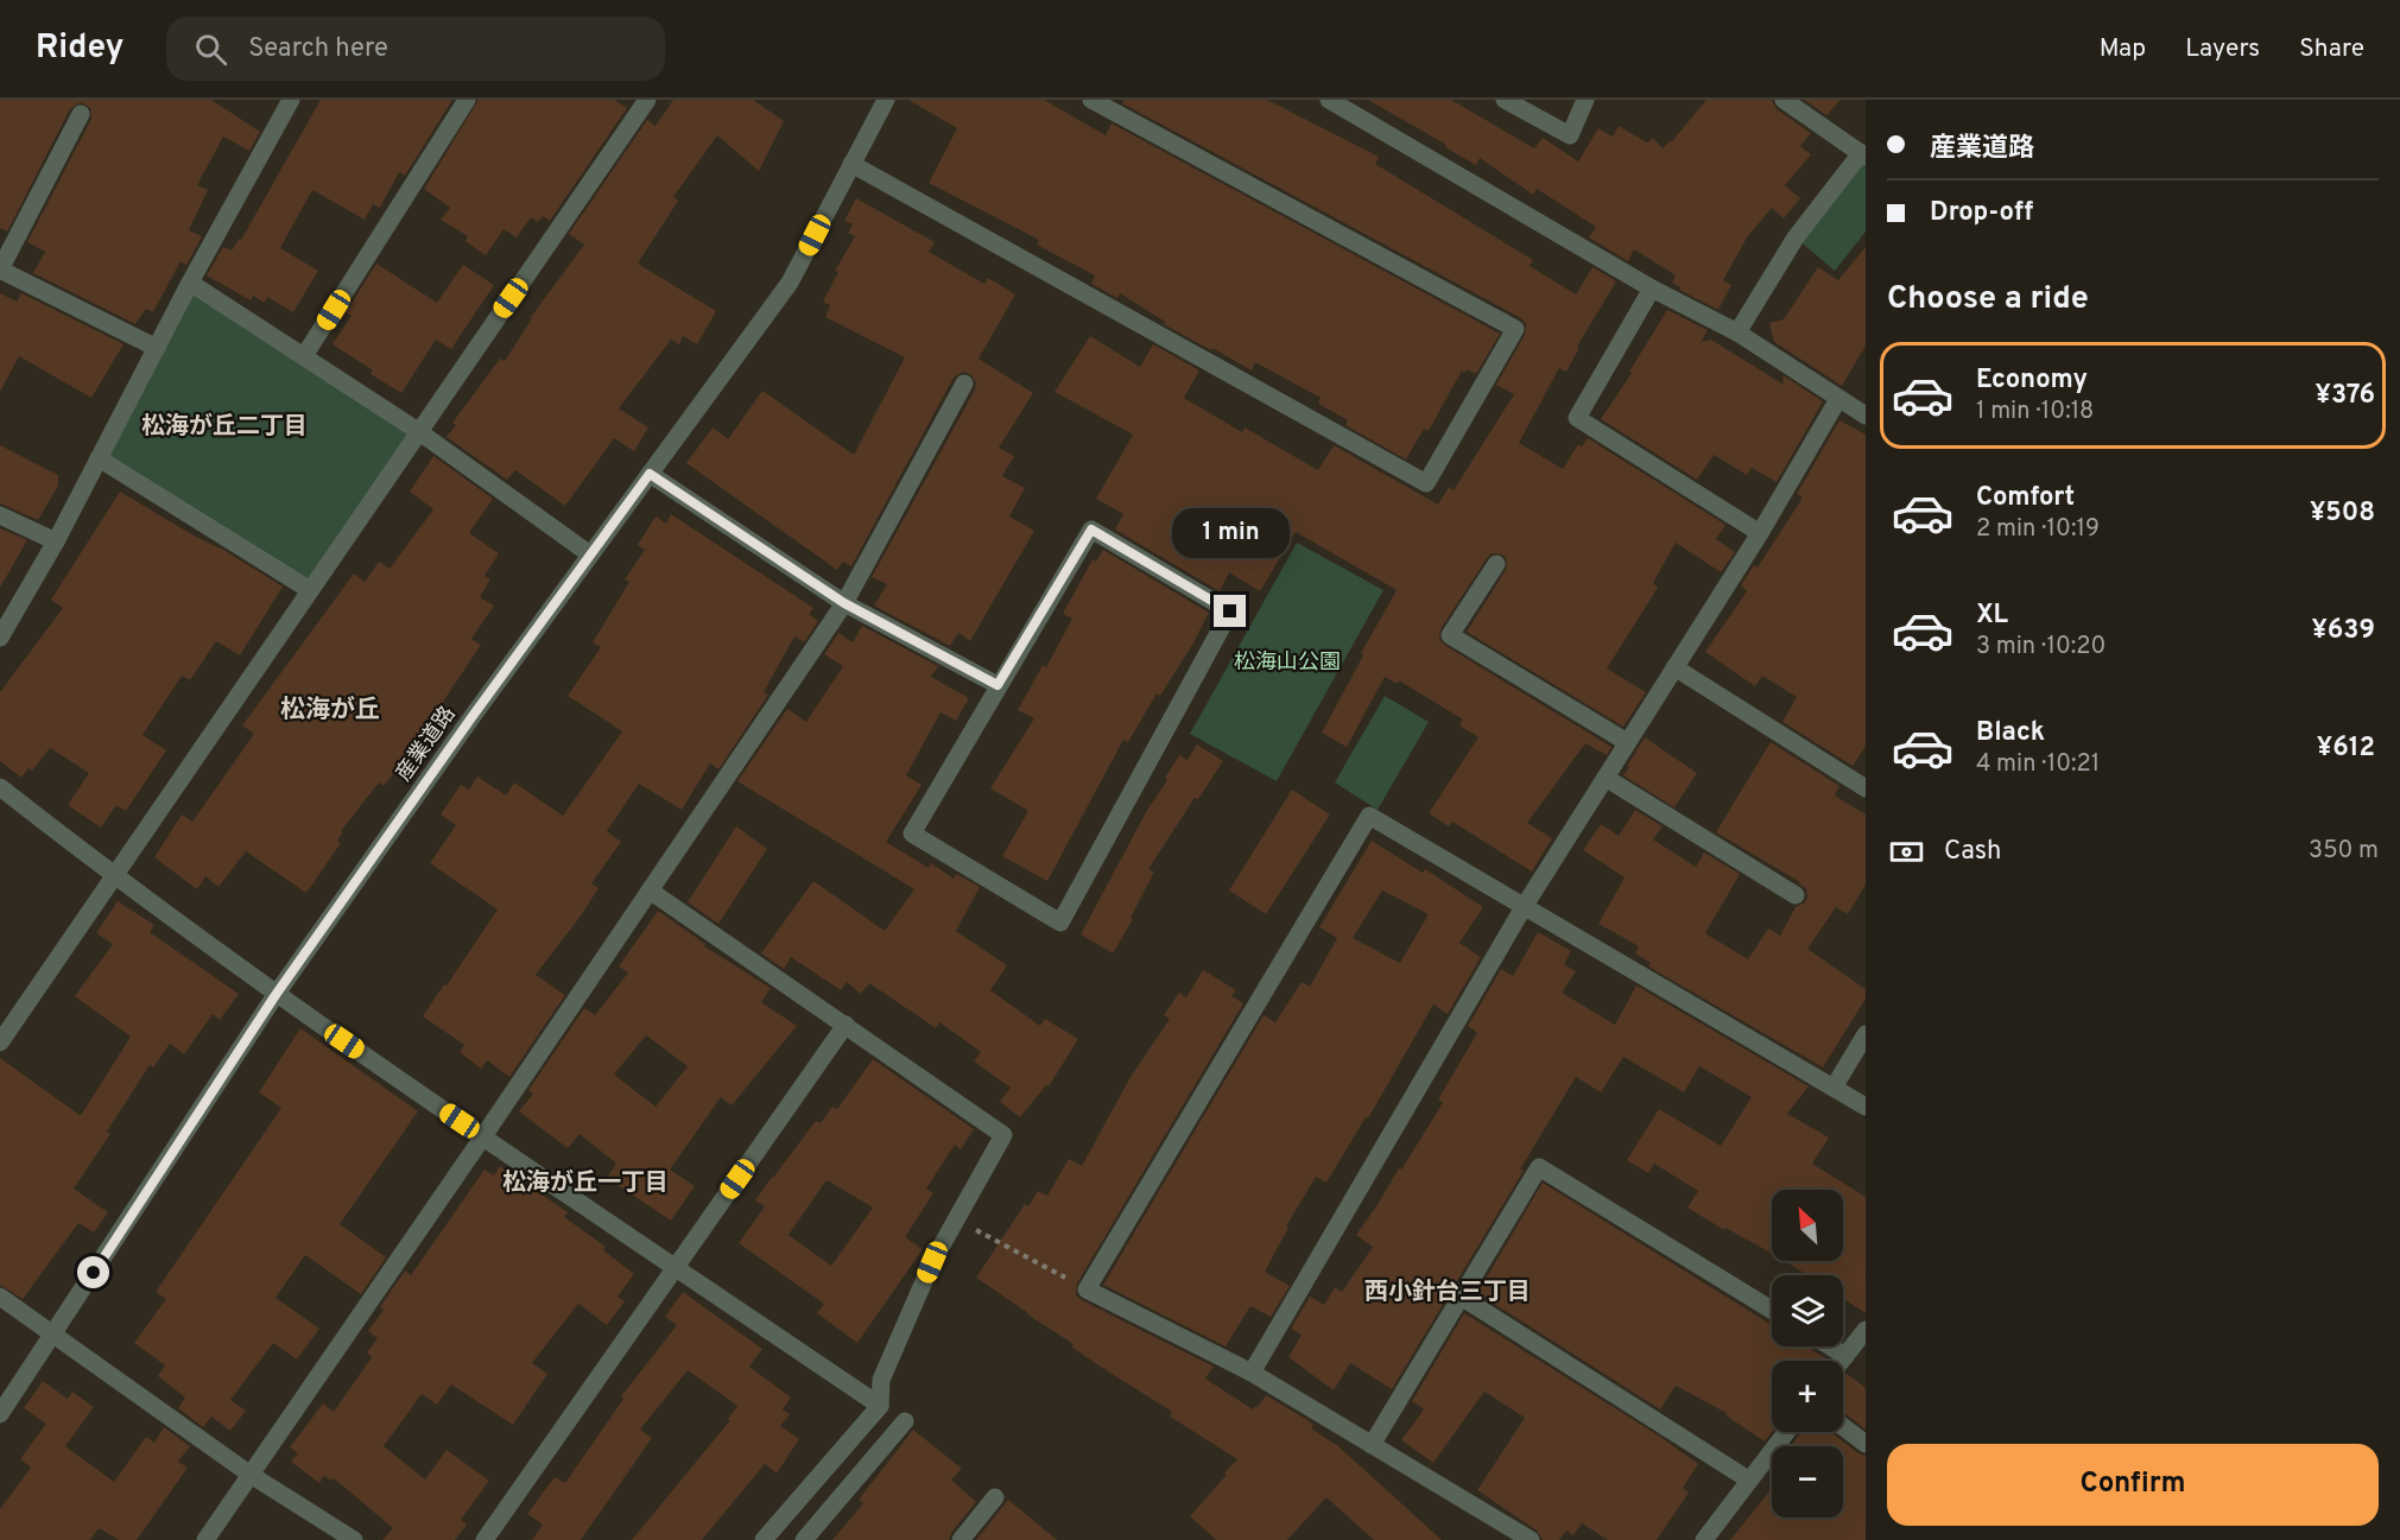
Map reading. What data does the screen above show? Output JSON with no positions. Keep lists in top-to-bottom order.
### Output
{
  "streets": {
    "street": ["産業道路"]
  },
  "districts": [
    "松海が丘二丁目",
    "松海が丘",
    "松海が丘一丁目",
    "西小針台三丁目"
  ],
  "parks": ["松海山公園"],
  "north": "top left",
  "page": {
    "header": "Ridey",
    "search": "Search here",
    "nav": ["Map", "Layers", "Share"],
    "banner": ["産業道路", "Drop-off"],
    "heading": "Choose a ride",
    "list": [
      {
        "name": "Economy",
        "note": "1 min · 10:18",
        "value": "¥376"
      },
      {
        "name": "Comfort",
        "note": "2 min · 10:19",
        "value": "¥508"
      },
      {
        "name": "XL",
        "note": "3 min · 10:20",
        "value": "¥639"
      },
      {
        "name": "Black",
        "note": "4 min · 10:21",
        "value": "¥612"
      }
    ],
    "bubble": "1 min",
    "pay": ["Cash", "350 m"],
    "map_buttons": ["+", "−"],
    "buttons": "Confirm"
  }
}
